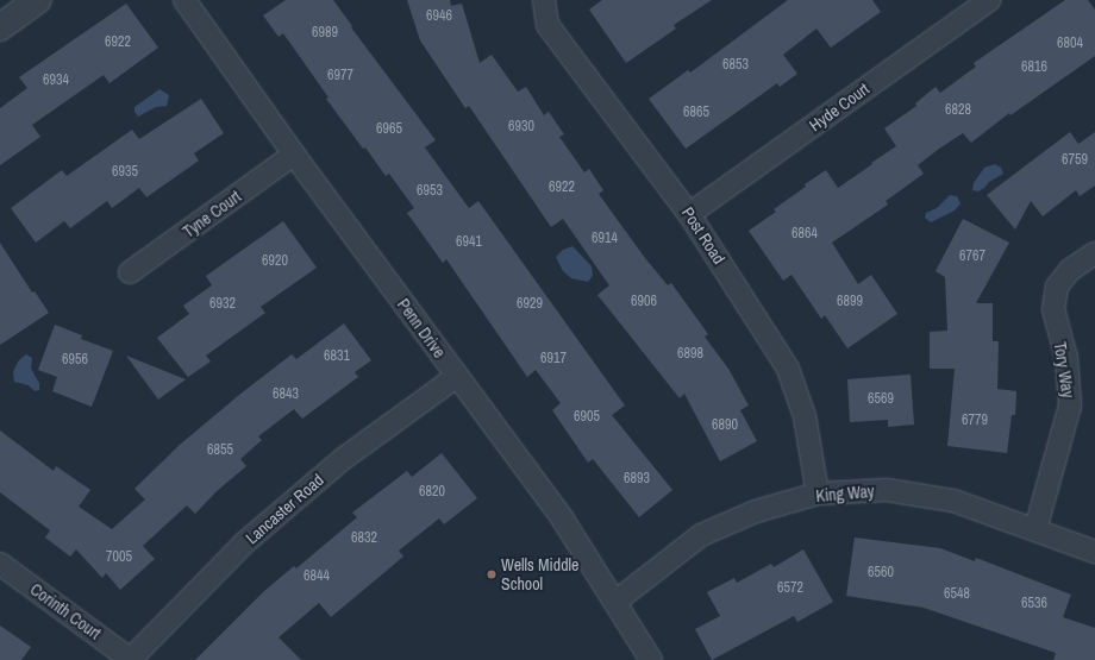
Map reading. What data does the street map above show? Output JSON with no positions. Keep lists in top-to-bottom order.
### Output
{
  "streets": {
    "street": [
      "Hyde Court",
      "Tyne Court",
      "Post Road",
      "Penn Drive",
      "Tory Way",
      "King Way",
      "Lancaster Road",
      "Corinth Court"
    ]
  },
  "crossings": [
    ["Hyde Court", "Post Road"],
    ["Tyne Court", "Penn Drive"],
    ["Post Road", "King Way"],
    ["Penn Drive", "King Way"],
    ["Penn Drive", "Lancaster Road"],
    ["Tory Way", "King Way"],
    ["Lancaster Road", "Corinth Court"]
  ],
  "places": ["Wells Middle School"],
  "house_numbers": [
    "6946",
    "6989",
    "6922",
    "6804",
    "6853",
    "6816",
    "6977",
    "6934",
    "6828",
    "6865",
    "6930",
    "6965",
    "6759",
    "6935",
    "6922",
    "6953",
    "6864",
    "6914",
    "6941",
    "6767",
    "6920",
    "6906",
    "6899",
    "6932",
    "6929",
    "6898",
    "6831",
    "6917",
    "6956",
    "6843",
    "6569",
    "6905",
    "6779",
    "6890",
    "6855",
    "6893",
    "6820",
    "6832",
    "7005",
    "6560",
    "6844",
    "6572",
    "6548",
    "6536"
  ]
}
